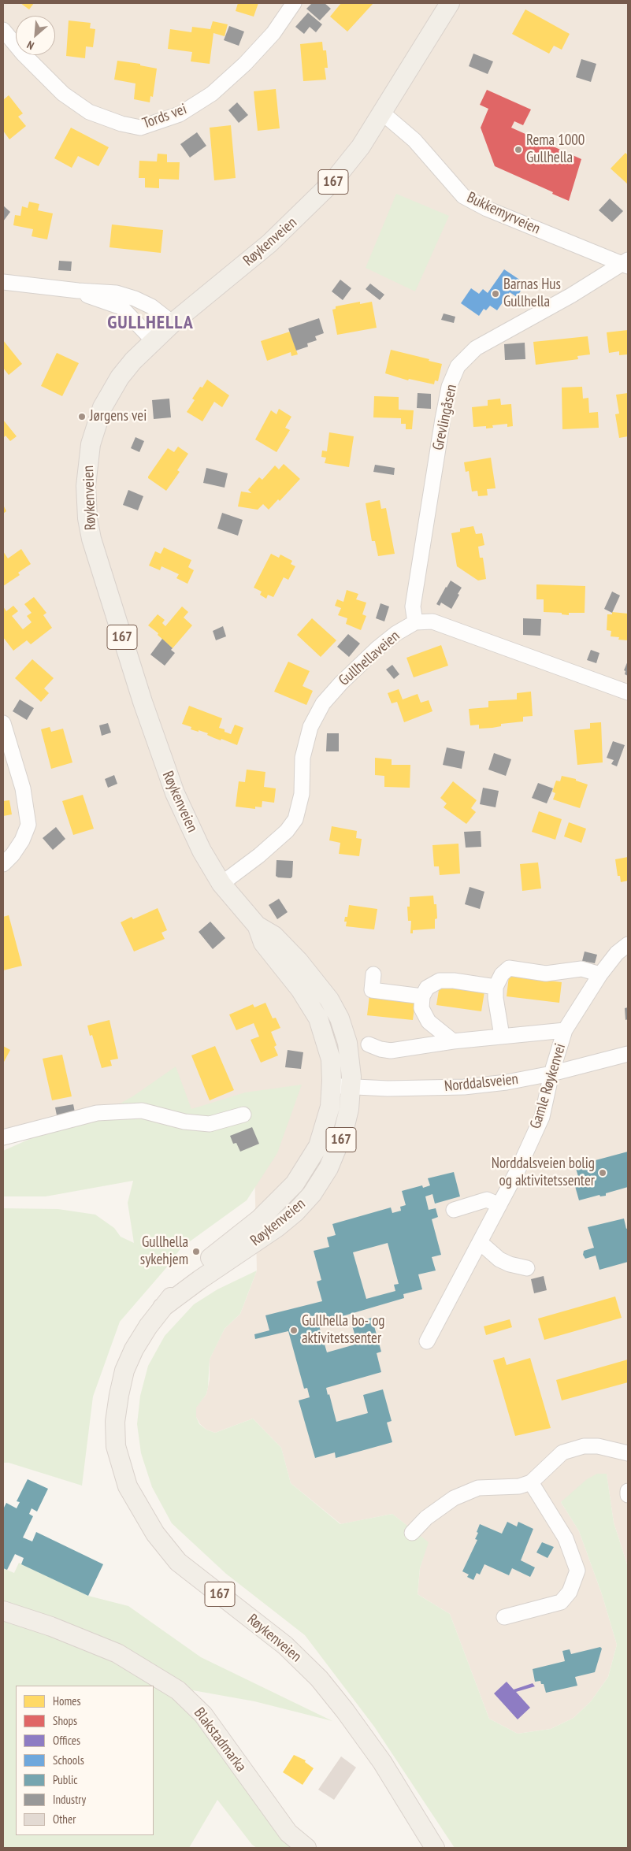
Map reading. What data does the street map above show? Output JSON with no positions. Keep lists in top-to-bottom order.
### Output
{
  "streets": {
    "main road": ["167", "Røykenveien", "Blakstadmarka"],
    "street": [
      "Tords vei",
      "Bukkemyrveien",
      "Grevlingåsen",
      "Gullhellaveien",
      "Norddalsveien",
      "Gamle Røykenvei"
    ]
  },
  "crossings": [
    ["Bukkemyrveien", "Røykenveien"],
    ["Bukkemyrveien", "Grevlingåsen"],
    ["Røykenveien", "Gullhellaveien"],
    ["Røykenveien", "Norddalsveien"],
    ["Grevlingåsen", "Gullhellaveien"],
    ["Norddalsveien", "Gamle Røykenvei"]
  ],
  "districts": ["GULLHELLA"],
  "places": [
    "Rema 1000 Gullhella",
    "Barnas Hus Gullhella",
    "Jørgens vei",
    "Norddalsveien bolig og aktivitetssenter",
    "Gullhella sykehjem",
    "Gullhella bo- og aktivitetssenter"
  ],
  "legend": [
    "Homes",
    "Shops",
    "Offices",
    "Schools",
    "Public",
    "Industry",
    "Other"
  ],
  "north": "bottom left"
}
